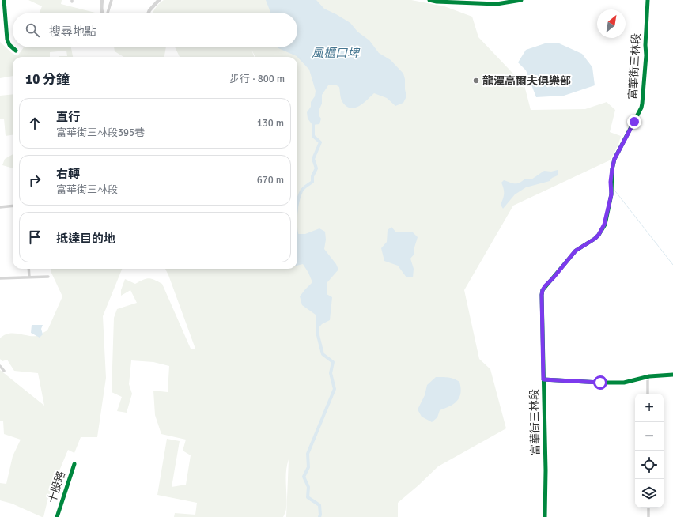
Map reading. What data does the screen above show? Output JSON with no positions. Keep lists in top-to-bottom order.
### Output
{
  "streets": {
    "street": ["富華街三林段", "十股路"]
  },
  "water": ["風櫃口埤"],
  "places": ["龍潭高爾夫俱樂部"],
  "north": "top right",
  "page": {
    "search": "搜尋地點",
    "heading": ["10 分鐘", "步行 · 800 m"],
    "list": [
      ["直行", "富華街三林段395巷", "130 m"],
      ["右轉", "富華街三林段", "670 m"],
      "抵達目的地"
    ],
    "map_buttons": ["+", "−"]
  }
}
